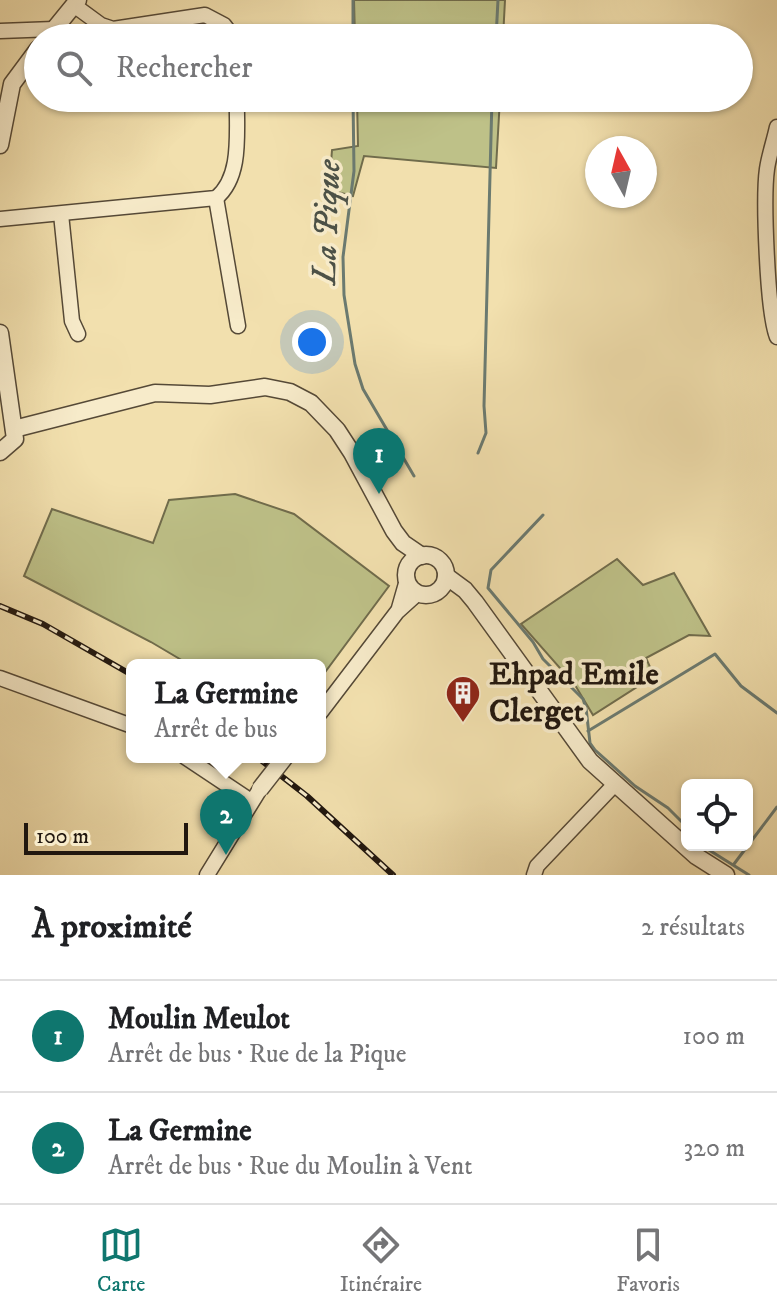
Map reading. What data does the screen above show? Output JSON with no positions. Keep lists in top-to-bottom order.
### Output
{
  "water": ["La Pique"],
  "places": {
    "building": ["Ehpad Emile Clerget"]
  },
  "scale_bar": "100 m",
  "north": "top",
  "page": {
    "search": "Rechercher",
    "pins": ["1", "2"],
    "popup": ["La Germine", "Arrêt de bus"],
    "scale": "100 m",
    "heading": ["À proximité", "2 résultats"],
    "list": [
      {
        "mark": "1",
        "name": "Moulin Meulot",
        "note": "Arrêt de bus · Rue de la Pique",
        "value": "100 m"
      },
      {
        "mark": "2",
        "name": "La Germine",
        "note": "Arrêt de bus · Rue du Moulin à Vent",
        "value": "320 m"
      }
    ],
    "nav": ["Carte", "Itinéraire", "Favoris"]
  }
}
